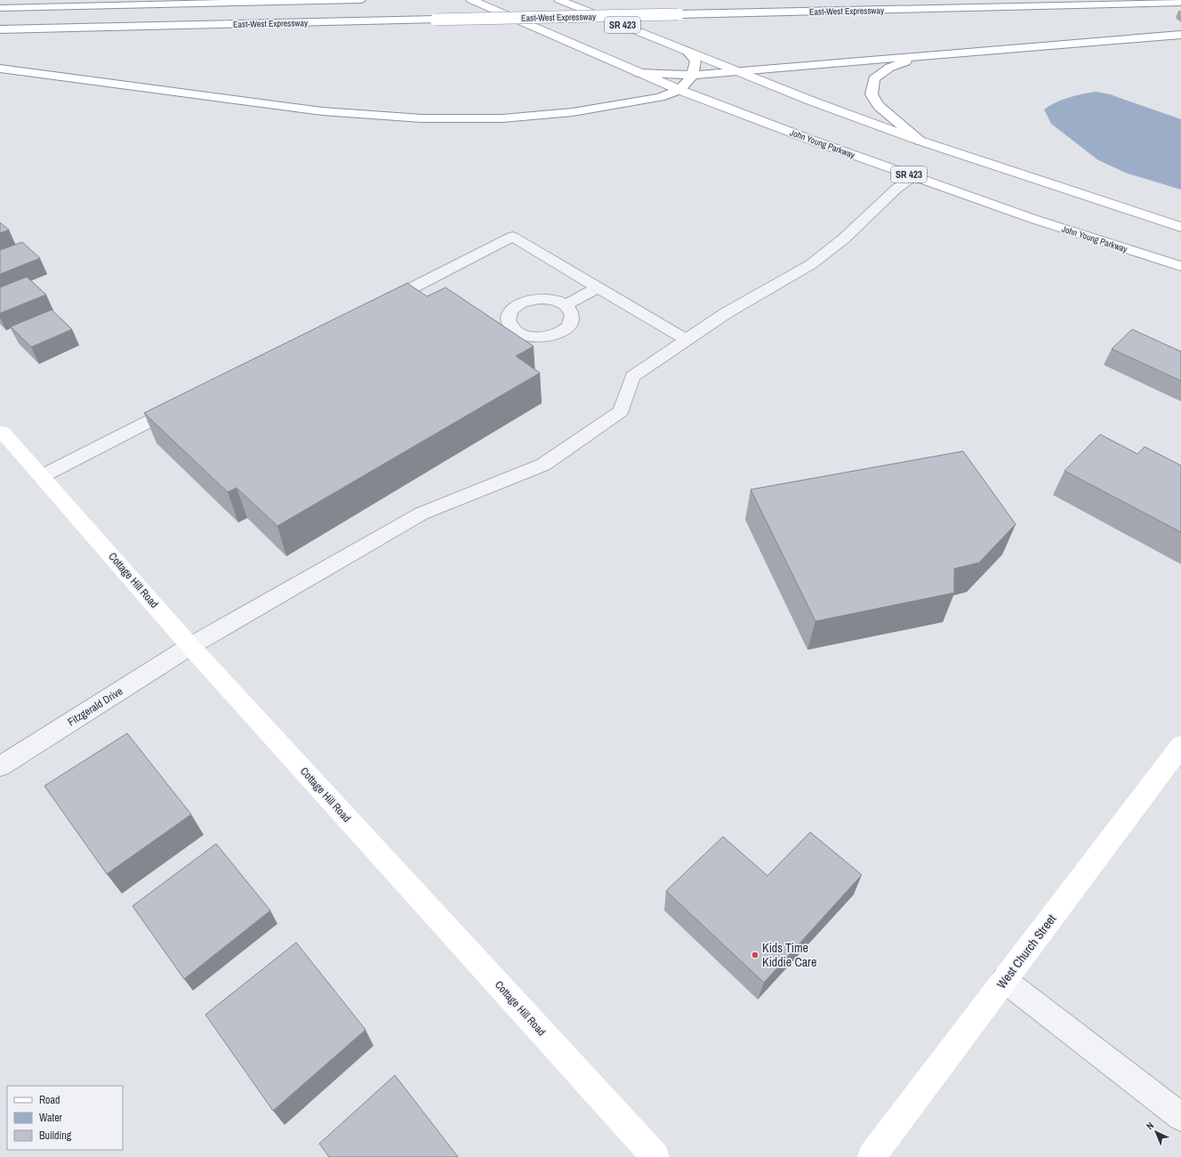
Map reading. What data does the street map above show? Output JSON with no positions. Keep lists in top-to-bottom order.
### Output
{
  "streets": {
    "main road": [
      "East-West Expressway",
      "SR 423",
      "John Young Parkway",
      "Cottage Hill Road",
      "West Church Street"
    ],
    "street": ["Fitzgerald Drive"]
  },
  "crossings": [
    ["John Young Parkway", "Fitzgerald Drive"],
    ["Cottage Hill Road", "Fitzgerald Drive"]
  ],
  "places": ["Kids Time Kiddie Care"],
  "legend": ["Road", "Water", "Building"],
  "north": "top left"
}
